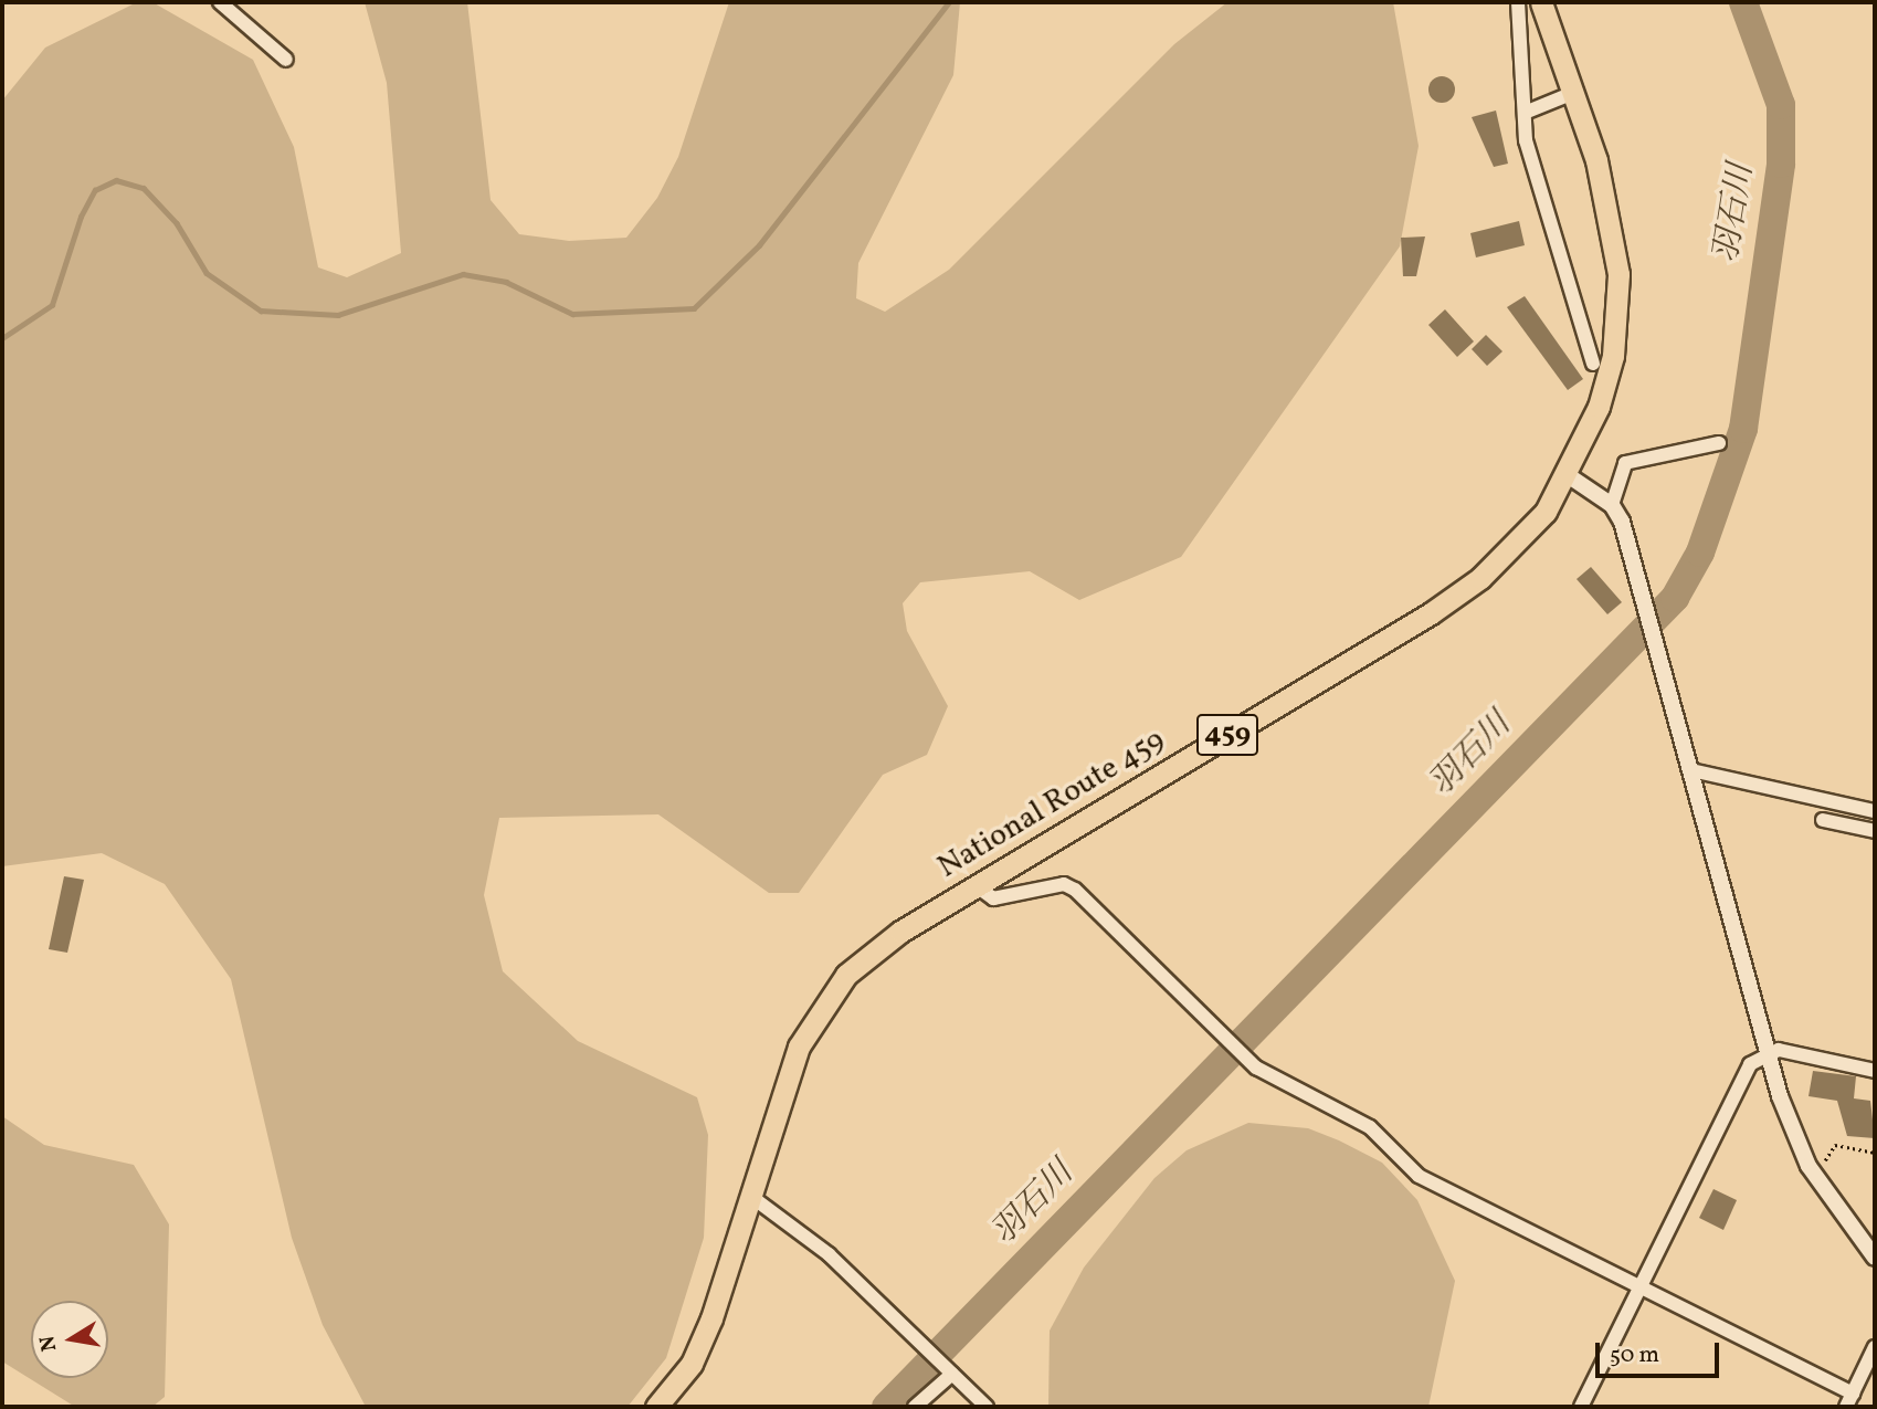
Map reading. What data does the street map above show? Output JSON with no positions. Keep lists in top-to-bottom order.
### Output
{
  "streets": {
    "highway": ["459", "National Route 459"]
  },
  "water": ["羽石川"],
  "scale_bar": "50 m",
  "north": "left"
}
